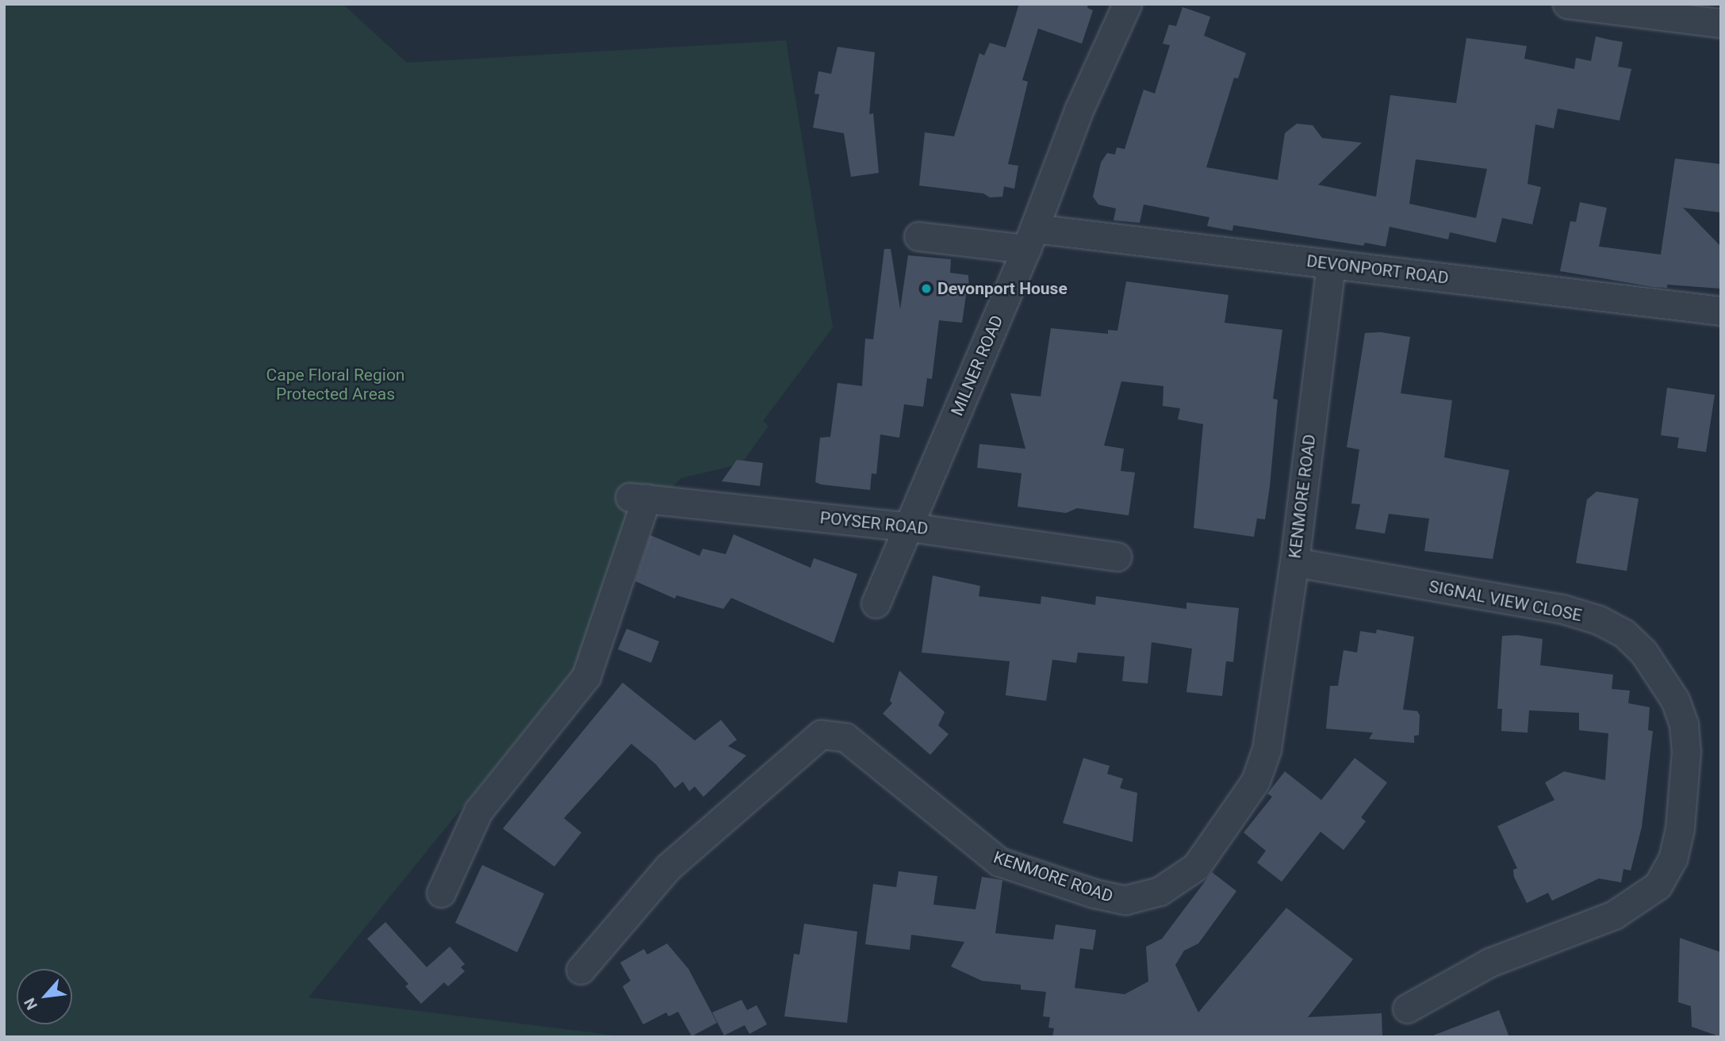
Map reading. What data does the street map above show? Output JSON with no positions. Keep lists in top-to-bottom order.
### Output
{
  "streets": {
    "street": [
      "DEVONPORT ROAD",
      "MILNER ROAD",
      "KENMORE ROAD",
      "POYSER ROAD",
      "SIGNAL VIEW CLOSE"
    ]
  },
  "crossings": [
    ["DEVONPORT ROAD", "MILNER ROAD"],
    ["DEVONPORT ROAD", "KENMORE ROAD"],
    ["MILNER ROAD", "POYSER ROAD"],
    ["KENMORE ROAD", "SIGNAL VIEW CLOSE"]
  ],
  "parks": ["Cape Floral Region Protected Areas"],
  "places": ["Devonport House"],
  "north": "bottom left"
}
